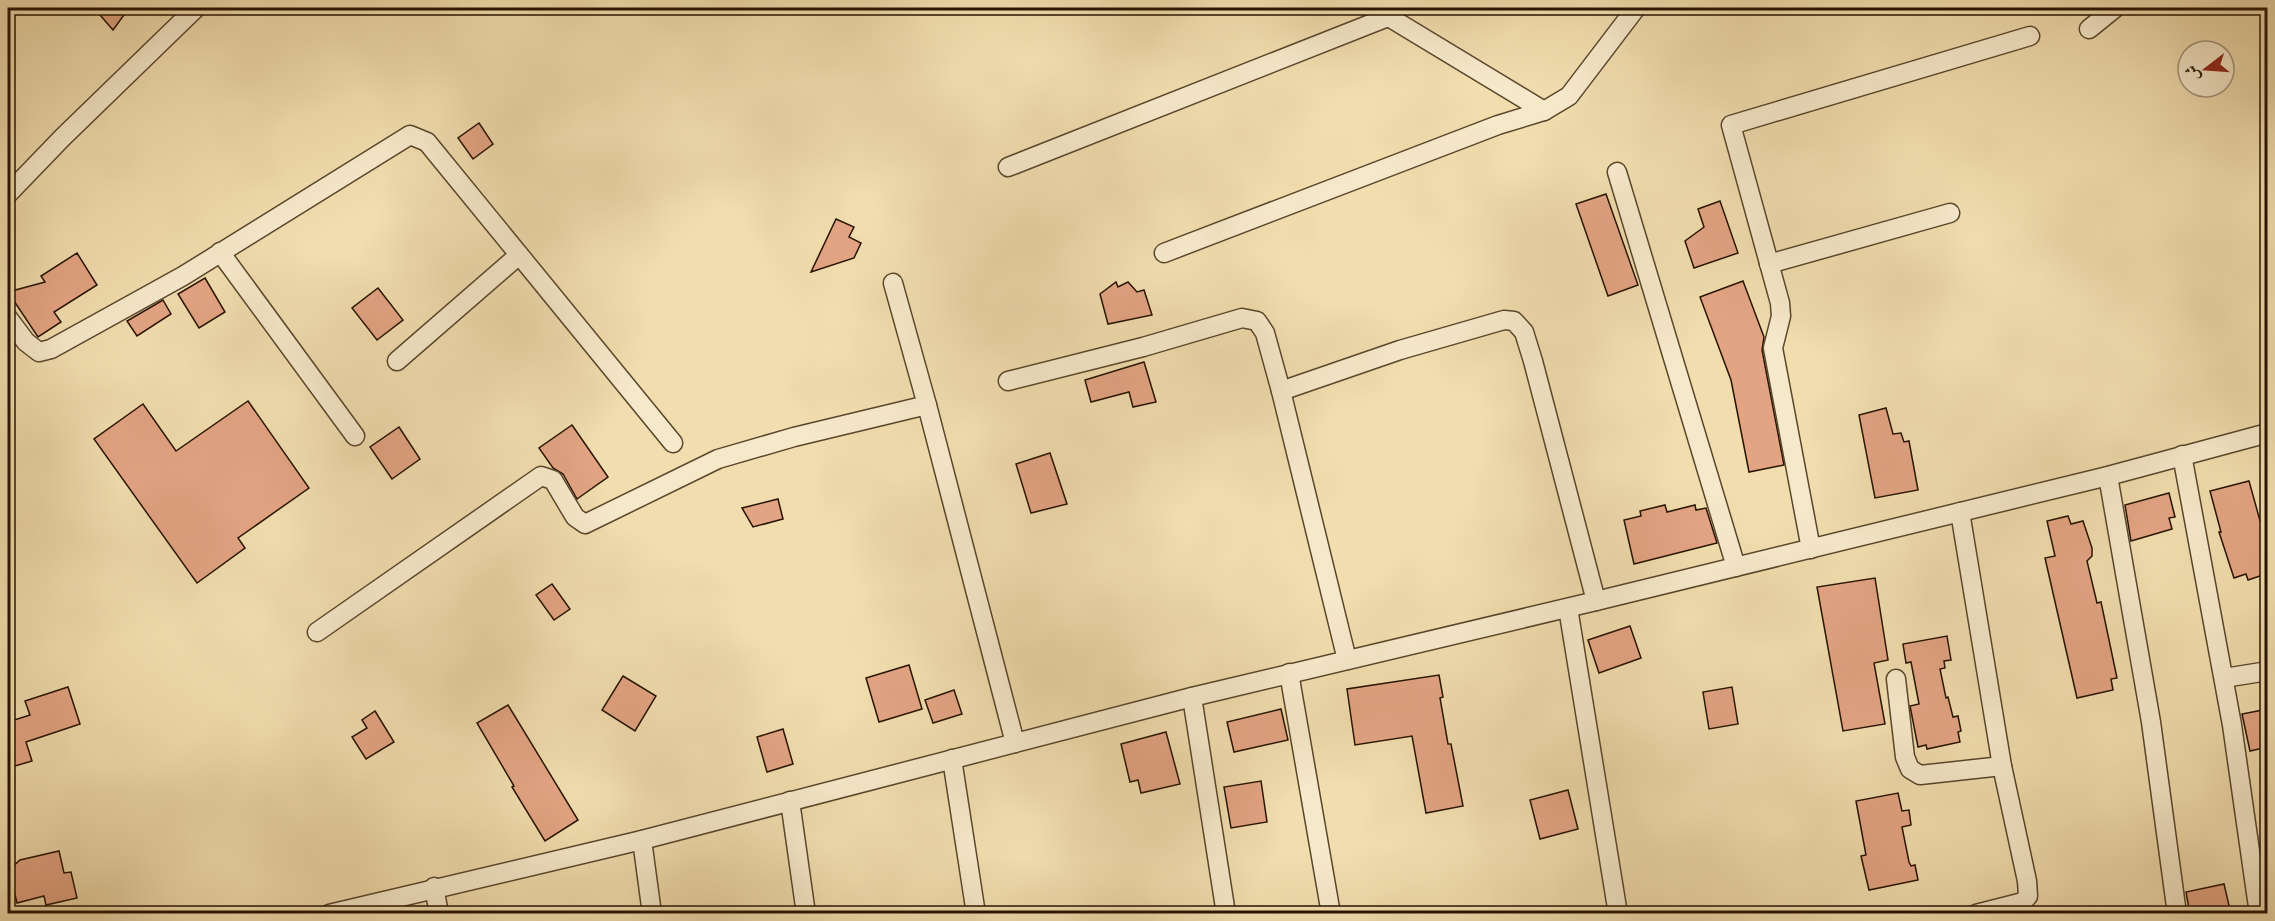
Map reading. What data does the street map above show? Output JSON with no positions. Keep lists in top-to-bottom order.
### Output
{
  "north": "left"
}
